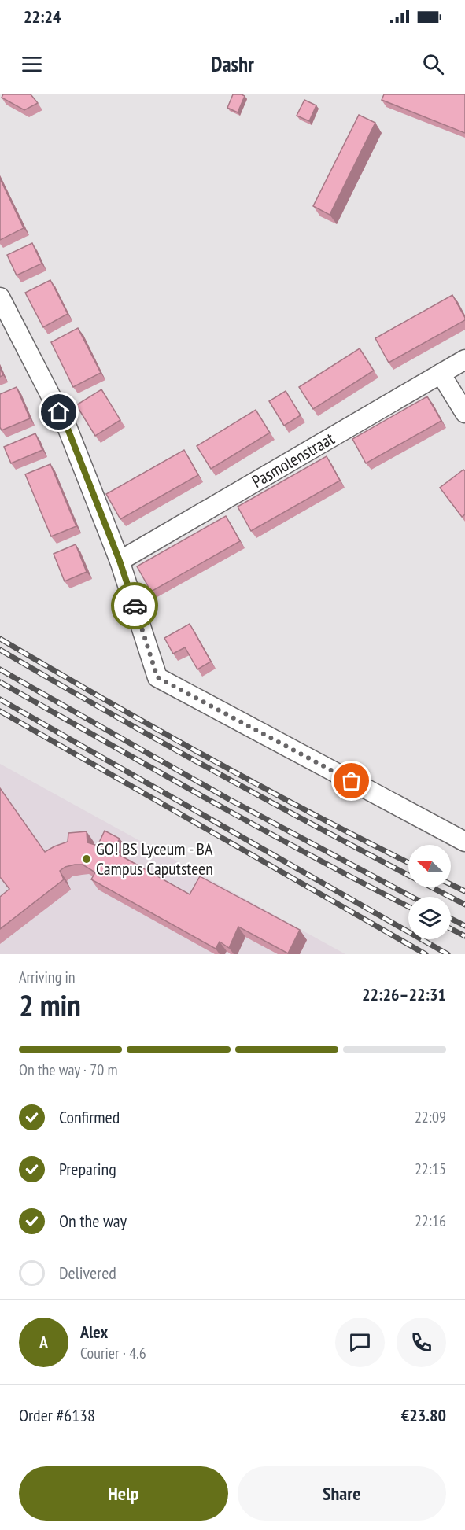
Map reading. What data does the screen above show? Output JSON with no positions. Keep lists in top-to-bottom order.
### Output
{
  "streets": {
    "street": ["Pasmolenstraat"]
  },
  "places": ["GO! BS Lyceum - BA Campus Caputsteen"],
  "north": "left",
  "page": {
    "status": "22:24",
    "header": "Dashr",
    "heading": ["2 min", "Arriving in", "22:26–22:31"],
    "panel": [
      "Alex",
      "Courier · 4.6",
      "Order #6138",
      "€23.80"
    ],
    "bar": "On the way · 70 m",
    "list": [
      ["Confirmed", "22:09"],
      ["Preparing", "22:15"],
      ["On the way", "22:16"],
      "Delivered"
    ],
    "round": "A",
    "buttons": ["Help", "Share"]
  }
}
